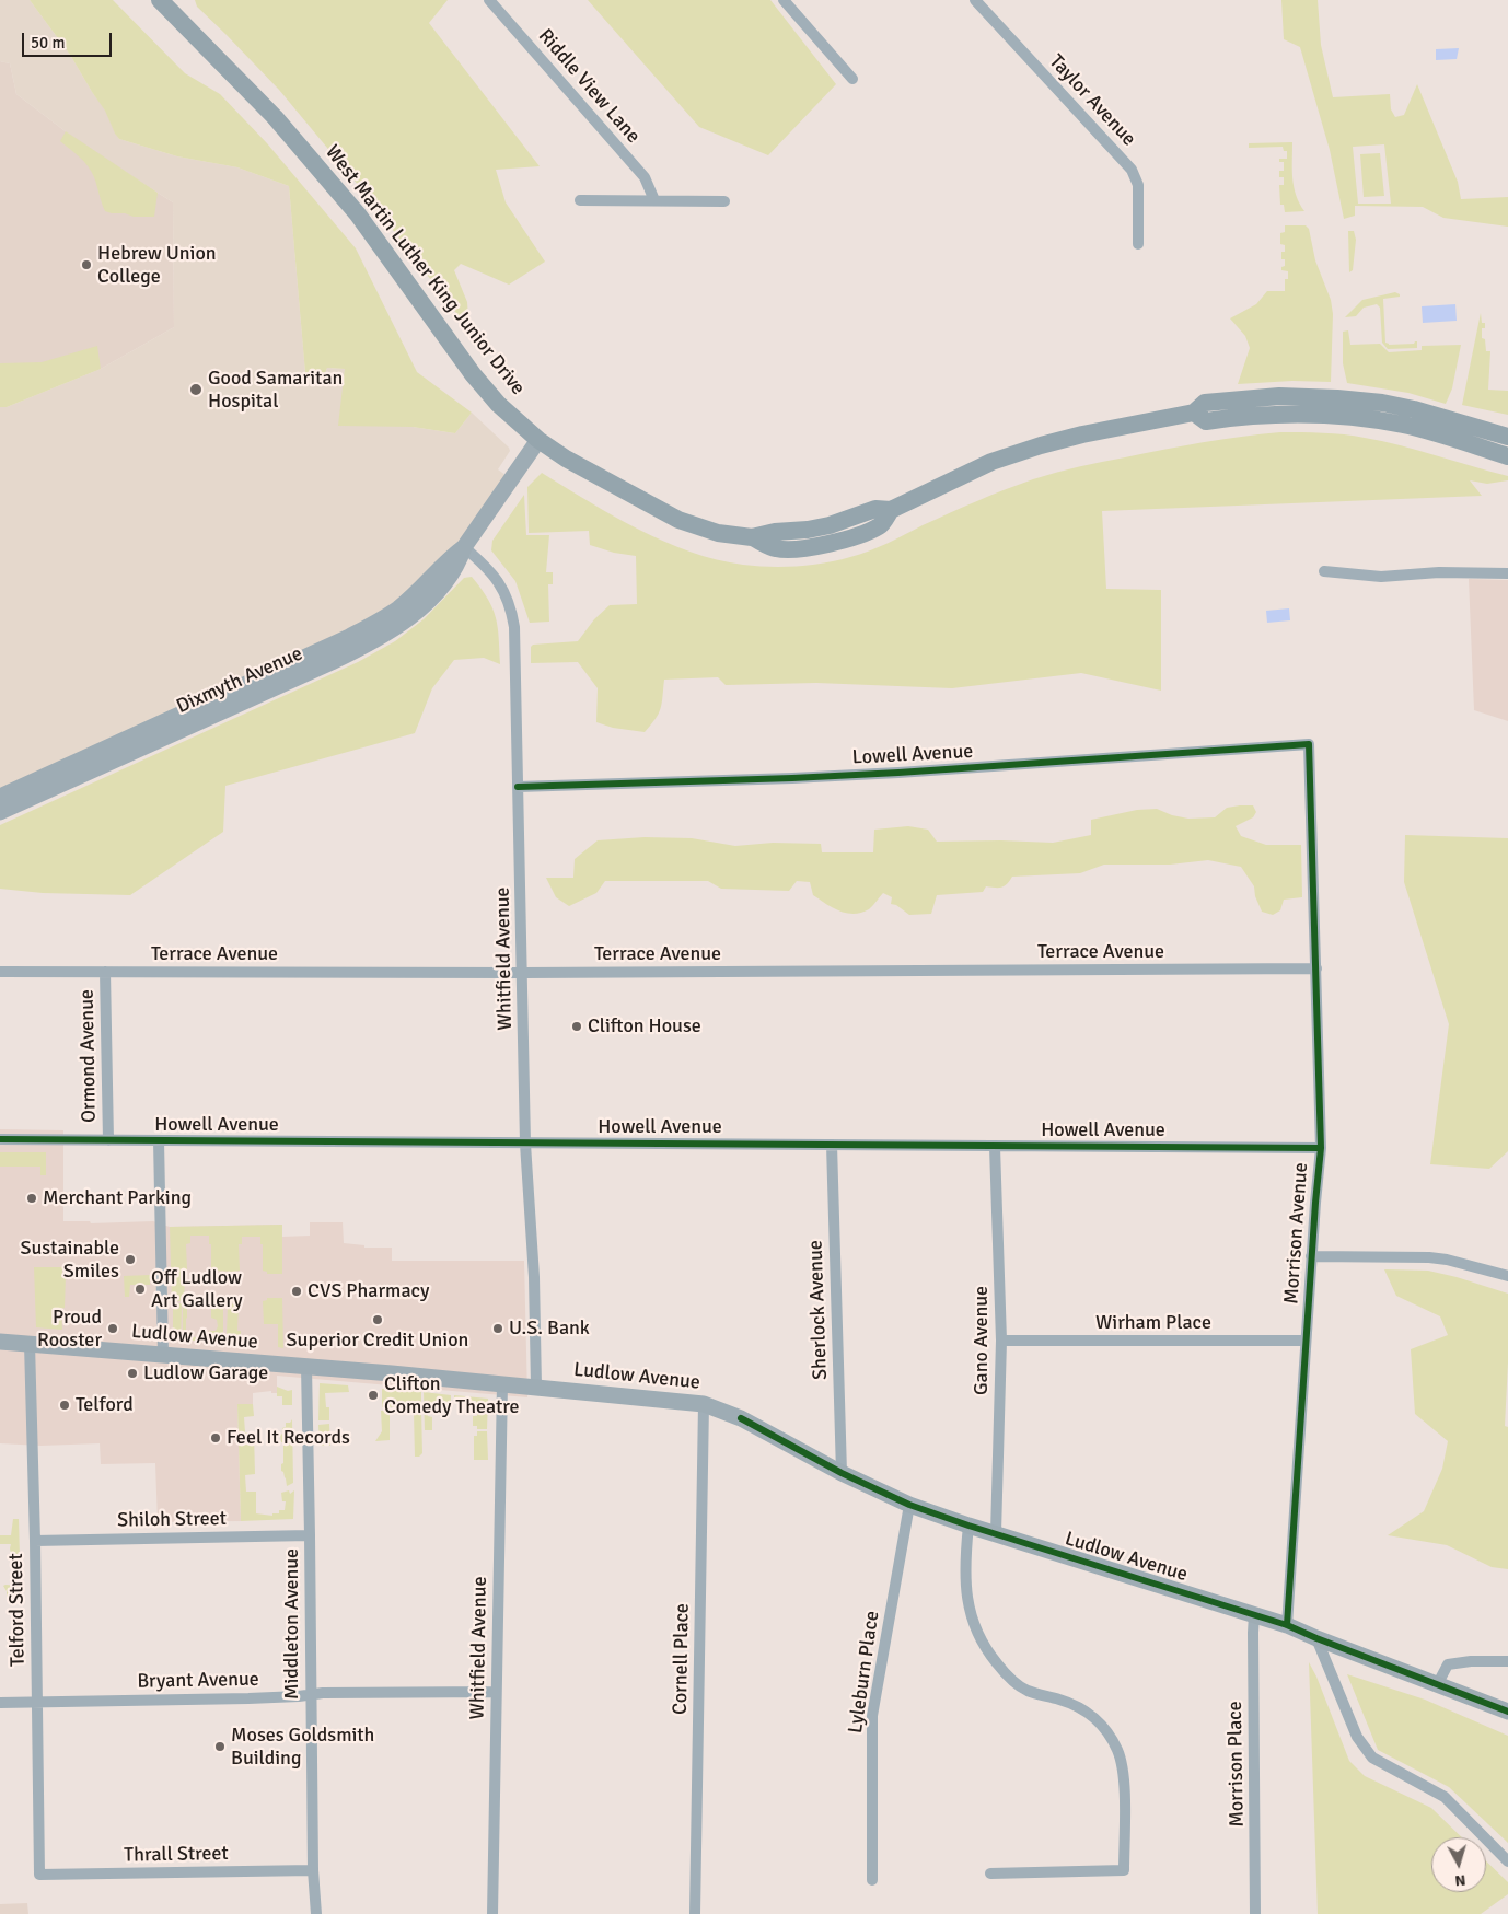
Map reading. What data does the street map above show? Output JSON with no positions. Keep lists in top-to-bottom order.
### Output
{
  "streets": {
    "main road": ["West Martin Luther King Junior Drive", "Dixmyth Avenue", "Ludlow Avenue"],
    "street": [
      "Riddle View Lane",
      "Taylor Avenue",
      "Lowell Avenue",
      "Terrace Avenue",
      "Whitfield Avenue",
      "Ormond Avenue",
      "Howell Avenue",
      "Morrison Avenue",
      "Sherlock Avenue",
      "Wirham Place",
      "Gano Avenue",
      "Shiloh Street",
      "Telford Street",
      "Middleton Avenue",
      "Cornell Place",
      "Lyleburn Place",
      "Bryant Avenue",
      "Morrison Place",
      "Thrall Street"
    ]
  },
  "crossings": [
    ["West Martin Luther King Junior Drive", "Dixmyth Avenue"],
    ["Dixmyth Avenue", "Whitfield Avenue"],
    ["Lowell Avenue", "Whitfield Avenue"],
    ["Lowell Avenue", "Morrison Avenue"],
    ["Terrace Avenue", "Whitfield Avenue"],
    ["Terrace Avenue", "Ormond Avenue"],
    ["Terrace Avenue", "Morrison Avenue"],
    ["Whitfield Avenue", "Howell Avenue"],
    ["Whitfield Avenue", "Ludlow Avenue"],
    ["Whitfield Avenue", "Bryant Avenue"],
    ["Ormond Avenue", "Howell Avenue"],
    ["Howell Avenue", "Morrison Avenue"],
    ["Howell Avenue", "Sherlock Avenue"],
    ["Howell Avenue", "Gano Avenue"],
    ["Morrison Avenue", "Wirham Place"],
    ["Morrison Avenue", "Ludlow Avenue"],
    ["Sherlock Avenue", "Ludlow Avenue"],
    ["Wirham Place", "Gano Avenue"],
    ["Ludlow Avenue", "Gano Avenue"],
    ["Ludlow Avenue", "Telford Street"],
    ["Ludlow Avenue", "Middleton Avenue"],
    ["Ludlow Avenue", "Cornell Place"],
    ["Ludlow Avenue", "Lyleburn Place"],
    ["Ludlow Avenue", "Morrison Place"],
    ["Shiloh Street", "Telford Street"],
    ["Shiloh Street", "Middleton Avenue"],
    ["Telford Street", "Bryant Avenue"],
    ["Telford Street", "Thrall Street"],
    ["Middleton Avenue", "Bryant Avenue"],
    ["Middleton Avenue", "Thrall Street"]
  ],
  "places": [
    "Hebrew Union College",
    "Good Samaritan Hospital",
    "Clifton House",
    "Merchant Parking",
    "Sustainable Smiles",
    "Off Ludlow Art Gallery",
    "CVS Pharmacy",
    "Superior Credit Union",
    "Proud Rooster",
    "U.S. Bank",
    "Ludlow Garage",
    "Clifton Comedy Theatre",
    "Telford",
    "Feel It Records",
    "Moses Goldsmith Building"
  ],
  "scale_bar": "50 m",
  "north": "bottom"
}
